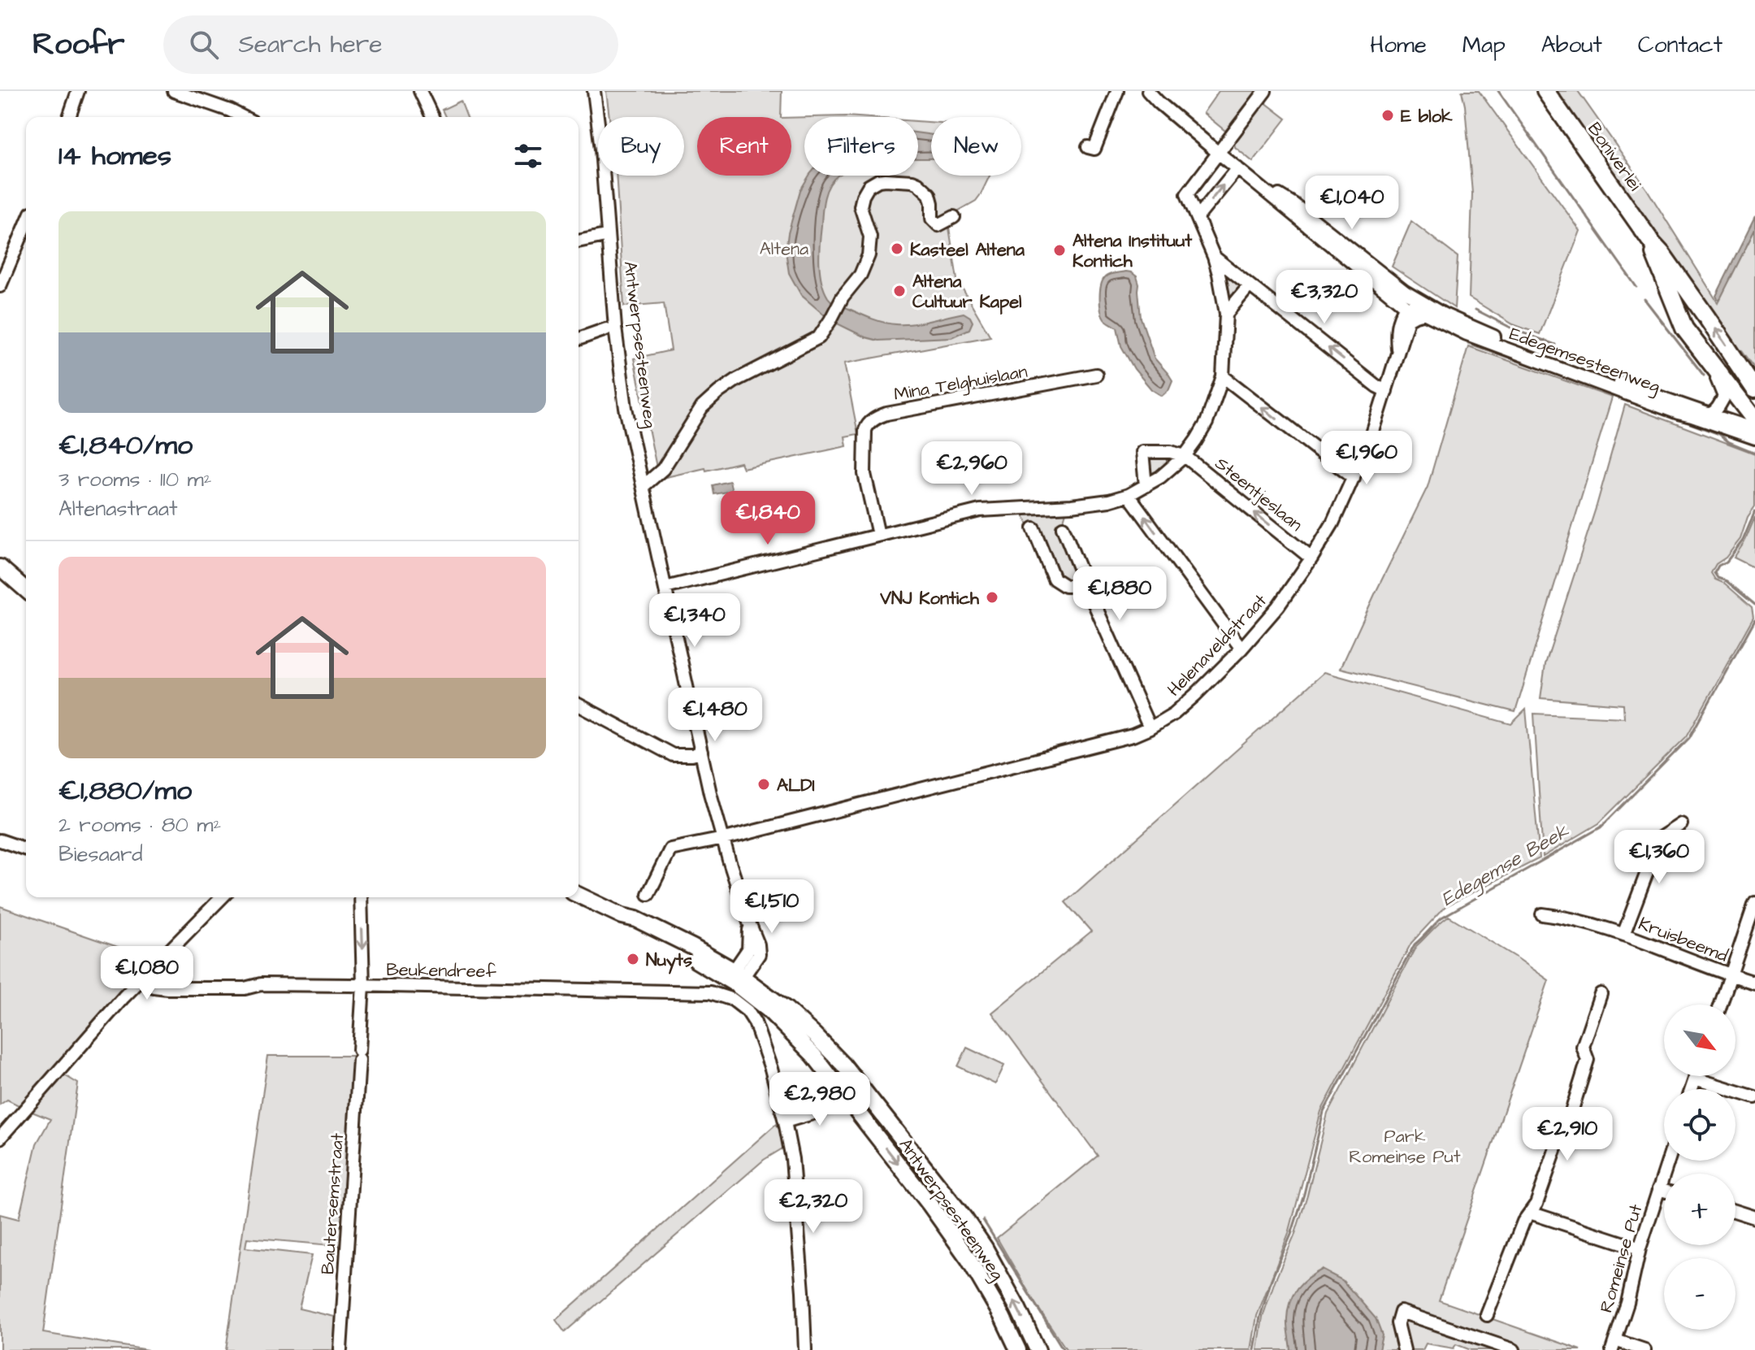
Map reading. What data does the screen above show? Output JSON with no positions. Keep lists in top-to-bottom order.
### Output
{
  "streets": {
    "highway": ["Boniverlei"],
    "main road": ["Antwerpsesteenweg"],
    "street": [
      "Edegemsesteenweg",
      "Mina Telghuislaan",
      "Steentjeslaan",
      "Helenaveldstraat",
      "Kruisbeemd",
      "Beukendreef",
      "Bautersemstraat",
      "Romeinse Put"
    ]
  },
  "crossings": [
    ["Boniverlei", "Edegemsesteenweg"],
    ["Antwerpsesteenweg", "Helenaveldstraat"],
    ["Edegemsesteenweg", "Helenaveldstraat"],
    ["Steentjeslaan", "Helenaveldstraat"],
    ["Beukendreef", "Bautersemstraat"]
  ],
  "water": ["Edegemse Beek"],
  "parks": ["Altena", "Park Romeinse Put"],
  "places": [
    "E blok",
    "Kasteel Altena",
    "Altena Instituut Kontich",
    "Altena Cultuur Kapel",
    "VNJ Kontich",
    "ALDI",
    "Nuyts"
  ],
  "north": "bottom right",
  "page": {
    "header": "Roofr",
    "search": "Search here",
    "nav": [
      "Home",
      "Map",
      "About",
      "Contact"
    ],
    "chip": [
      "Buy",
      "Rent",
      "Filters",
      "New"
    ],
    "heading": "14 homes",
    "price": [
      "€1,040",
      "€3,320",
      "€1,960",
      "€2,960",
      "€1,840",
      "€1,880",
      "€1,340",
      "€1,480",
      "€1,360",
      "€1,510",
      "€1,080",
      "€2,980",
      "€2,910",
      "€2,320"
    ],
    "list": [
      {
        "name": "€1,840/mo",
        "note": "3 rooms · 110 m² · Altenastraat"
      },
      {
        "name": "€1,880/mo",
        "note": "2 rooms · 80 m² · Biesaard"
      }
    ],
    "map_buttons": ["+", "−"]
  }
}
